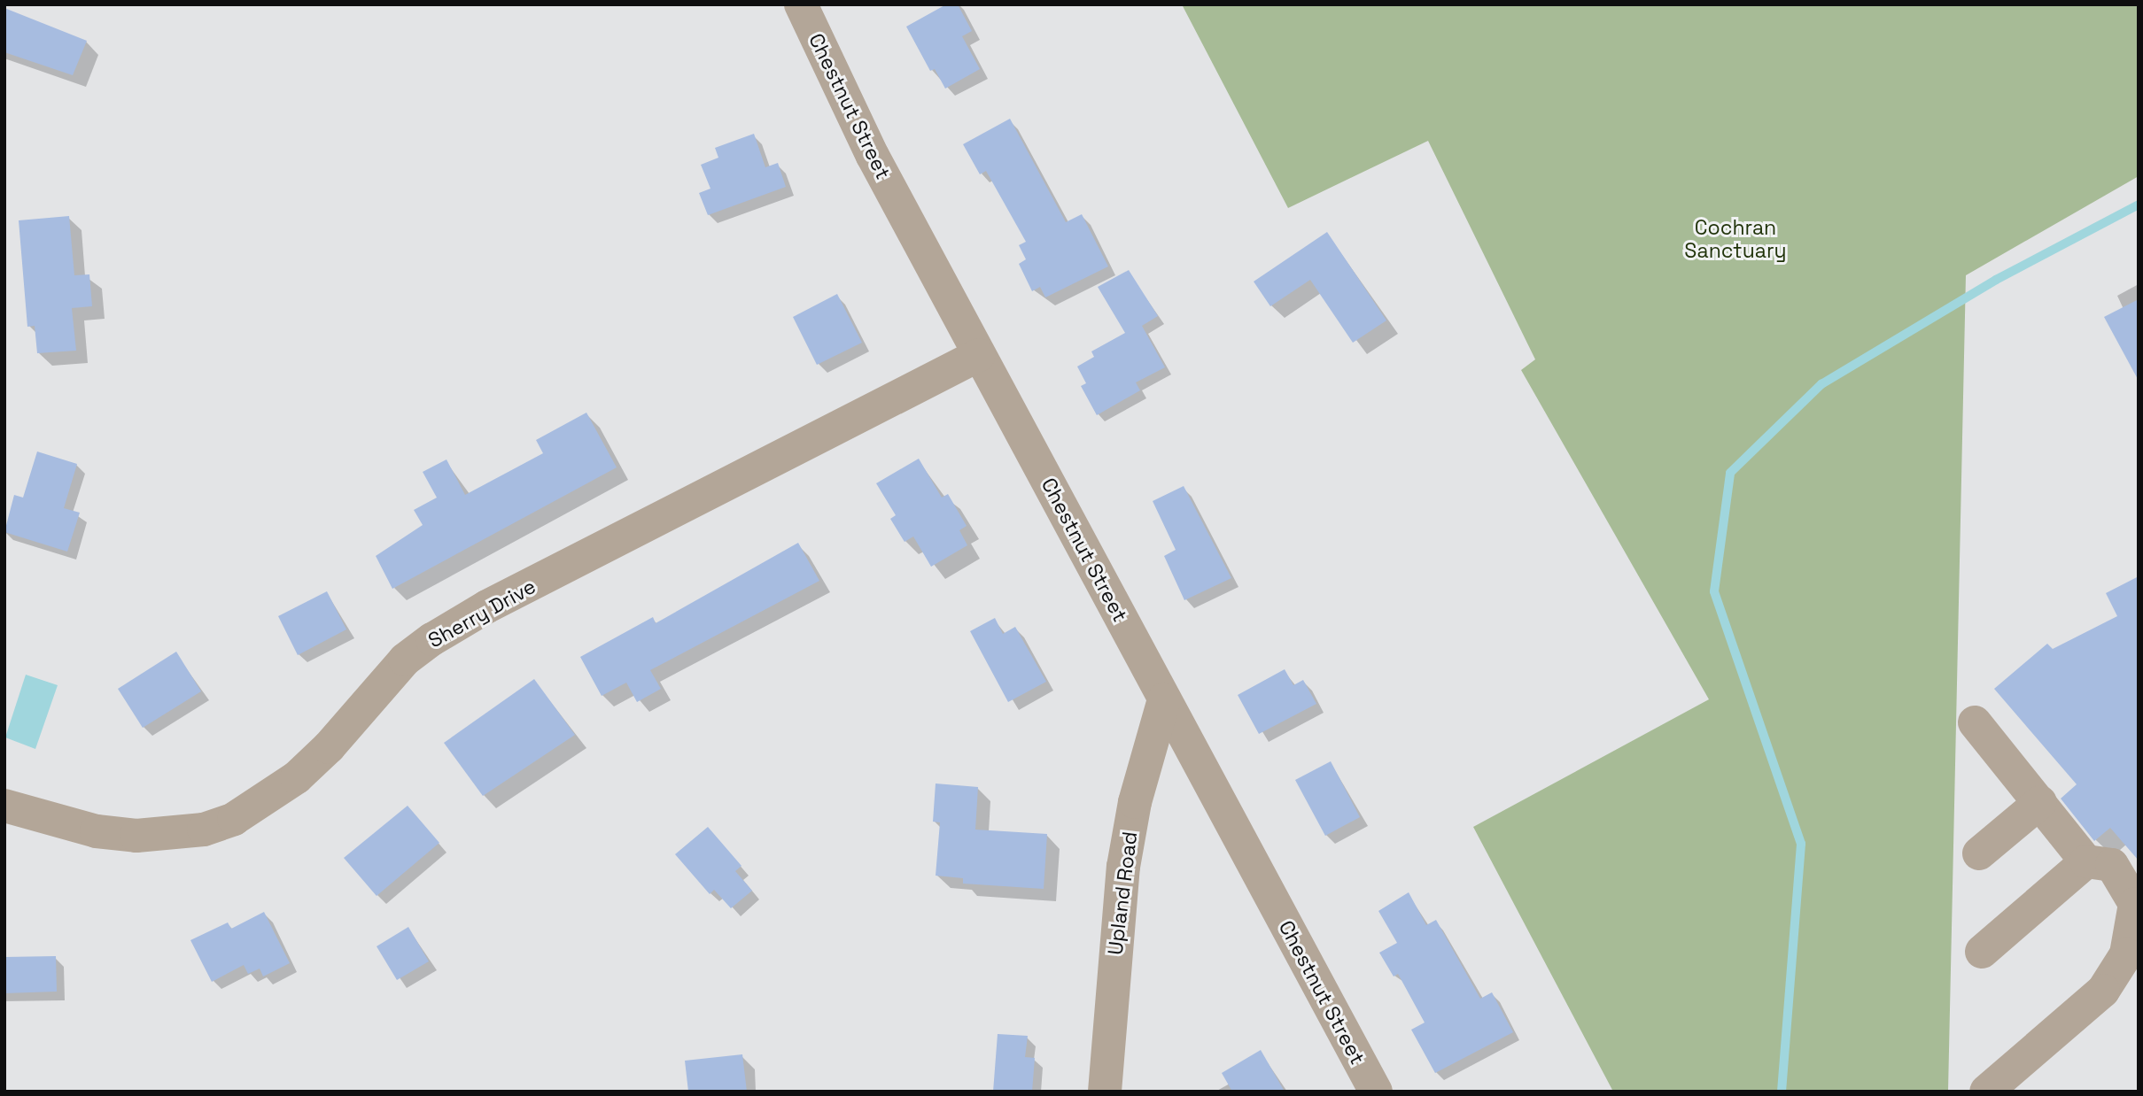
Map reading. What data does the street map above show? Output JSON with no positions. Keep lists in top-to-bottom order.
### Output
{
  "streets": {
    "street": ["Chestnut Street", "Sherry Drive", "Upland Road"]
  },
  "crossings": [
    ["Chestnut Street", "Sherry Drive"],
    ["Chestnut Street", "Upland Road"]
  ],
  "parks": ["Cochran Sanctuary"]
}
